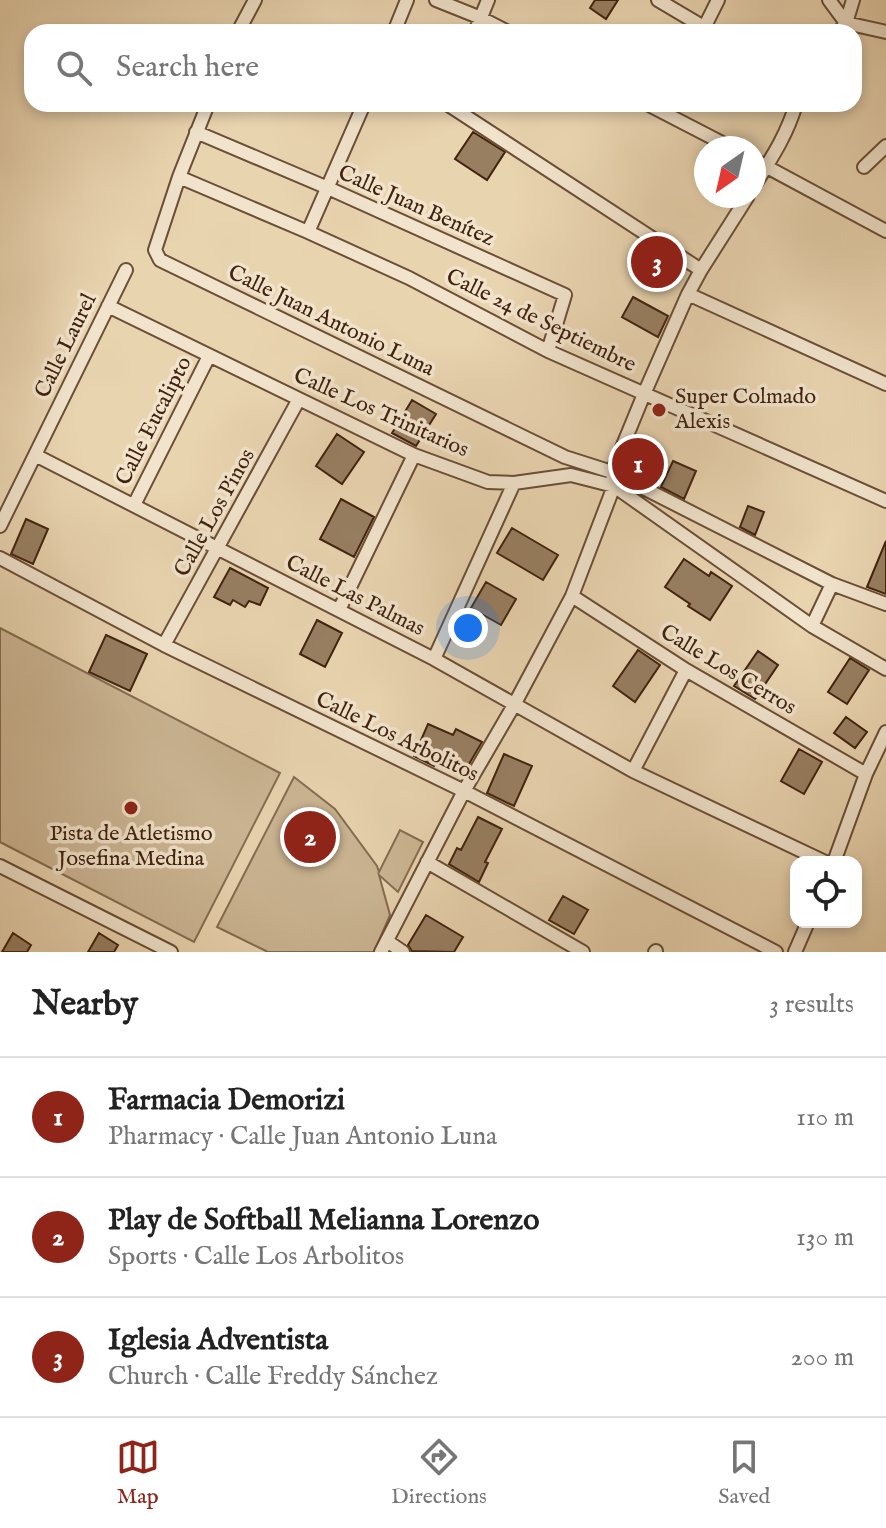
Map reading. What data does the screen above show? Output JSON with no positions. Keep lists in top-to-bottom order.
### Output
{
  "streets": {
    "street": [
      "Calle Juan Benítez",
      "Calle Juan Antonio Luna",
      "Calle 24 de Septiembre",
      "Calle Laurel",
      "Calle Los Trinitarios",
      "Calle Eucalipto",
      "Calle Los Pinos",
      "Calle Las Palmas",
      "Calle Los Cerros",
      "Calle Los Arbolitos"
    ]
  },
  "crossings": [
    ["Calle Juan Benítez", "Calle 24 de Septiembre"],
    ["Calle Juan Antonio Luna", "Calle 24 de Septiembre"],
    ["Calle Laurel", "Calle Los Trinitarios"],
    ["Calle Laurel", "Calle Las Palmas"],
    ["Calle Los Trinitarios", "Calle Eucalipto"],
    ["Calle Los Trinitarios", "Calle Los Pinos"],
    ["Calle Eucalipto", "Calle Las Palmas"],
    ["Calle Los Pinos", "Calle Las Palmas"],
    ["Calle Los Pinos", "Calle Los Arbolitos"]
  ],
  "places": ["Super Colmado Alexis", "Pista de Atletismo Josefina Medina"],
  "north": "bottom left",
  "page": {
    "search": "Search here",
    "pins": ["3", "1", "2"],
    "heading": ["Nearby", "3 results"],
    "list": [
      {
        "mark": "1",
        "name": "Farmacia Demorizi",
        "note": "Pharmacy · Calle Juan Antonio Luna",
        "value": "110 m"
      },
      {
        "mark": "2",
        "name": "Play de Softball Melianna Lorenzo",
        "note": "Sports · Calle Los Arbolitos",
        "value": "130 m"
      },
      {
        "mark": "3",
        "name": "Iglesia Adventista",
        "note": "Church · Calle Freddy Sánchez",
        "value": "200 m"
      }
    ],
    "nav": ["Map", "Directions", "Saved"]
  }
}
